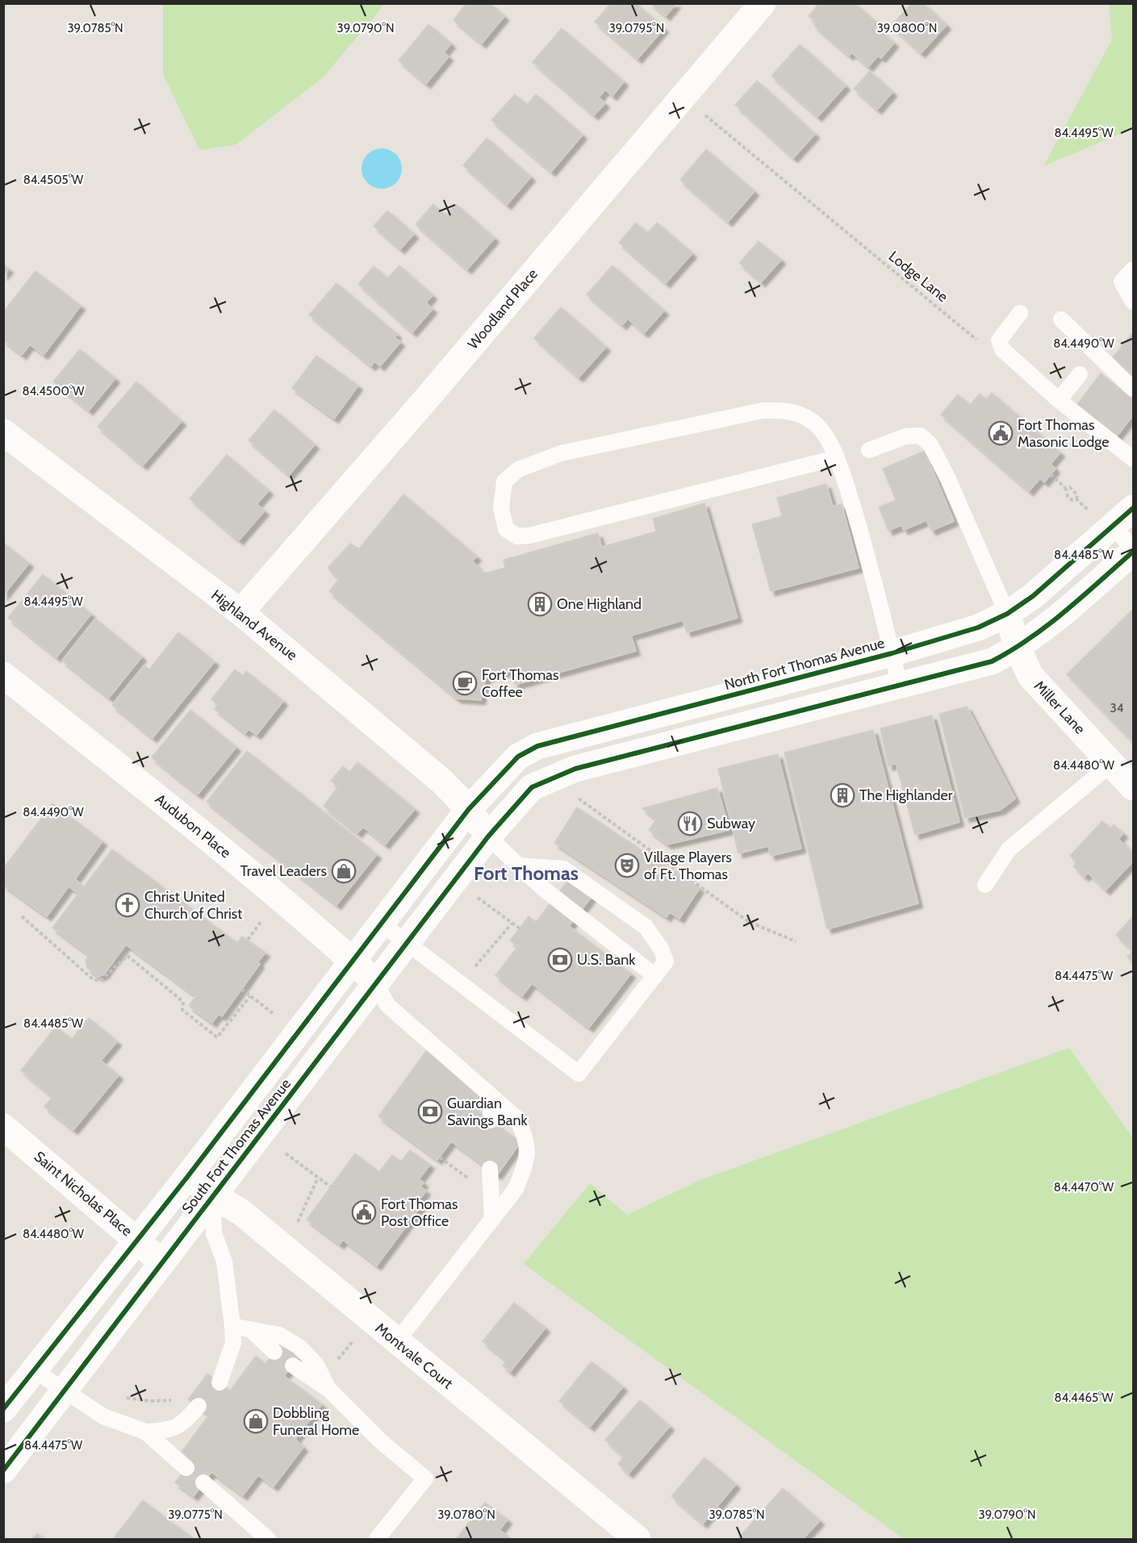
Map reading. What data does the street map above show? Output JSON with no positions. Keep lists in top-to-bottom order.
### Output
{
  "streets": {
    "main road": [
      "Woodland Place",
      "Highland Avenue",
      "North Fort Thomas Avenue",
      "Miller Lane",
      "Audubon Place",
      "South Fort Thomas Avenue",
      "Saint Nicholas Place",
      "Montvale Court"
    ],
    "path": ["Lodge Lane"]
  },
  "crossings": [
    ["Lodge Lane", "Woodland Place"],
    ["Woodland Place", "Highland Avenue"],
    ["Highland Avenue", "North Fort Thomas Avenue"],
    ["Highland Avenue", "South Fort Thomas Avenue"],
    ["North Fort Thomas Avenue", "Miller Lane"],
    ["North Fort Thomas Avenue", "South Fort Thomas Avenue"],
    ["Audubon Place", "South Fort Thomas Avenue"],
    ["South Fort Thomas Avenue", "Saint Nicholas Place"],
    ["South Fort Thomas Avenue", "Montvale Court"]
  ],
  "districts": ["Fort Thomas"],
  "places": {
    "public building": ["Fort Thomas Masonic Lodge", "Fort Thomas Post Office"],
    "building": ["One Highland", "The Highlander"],
    "cafe": ["Fort Thomas Coffee"],
    "restaurant": ["Subway"],
    "theatre": ["Village Players of Ft. Thomas"],
    "shop": ["Travel Leaders", "Dobbling Funeral Home"],
    "church": ["Christ United Church of Christ"],
    "bank": ["U.S. Bank", "Guardian Savings Bank"]
  },
  "house_numbers": ["34"],
  "coordinates": [
    "39.0785°N",
    "39.0790°N",
    "39.0795°N",
    "39.0800°N",
    "84.4495°W",
    "84.4505°W",
    "84.4490°W",
    "84.4500°W",
    "84.4485°W",
    "84.4480°W",
    "84.4475°W",
    "84.4470°W",
    "84.4465°W",
    "39.0775°N",
    "39.0780°N"
  ]
}
